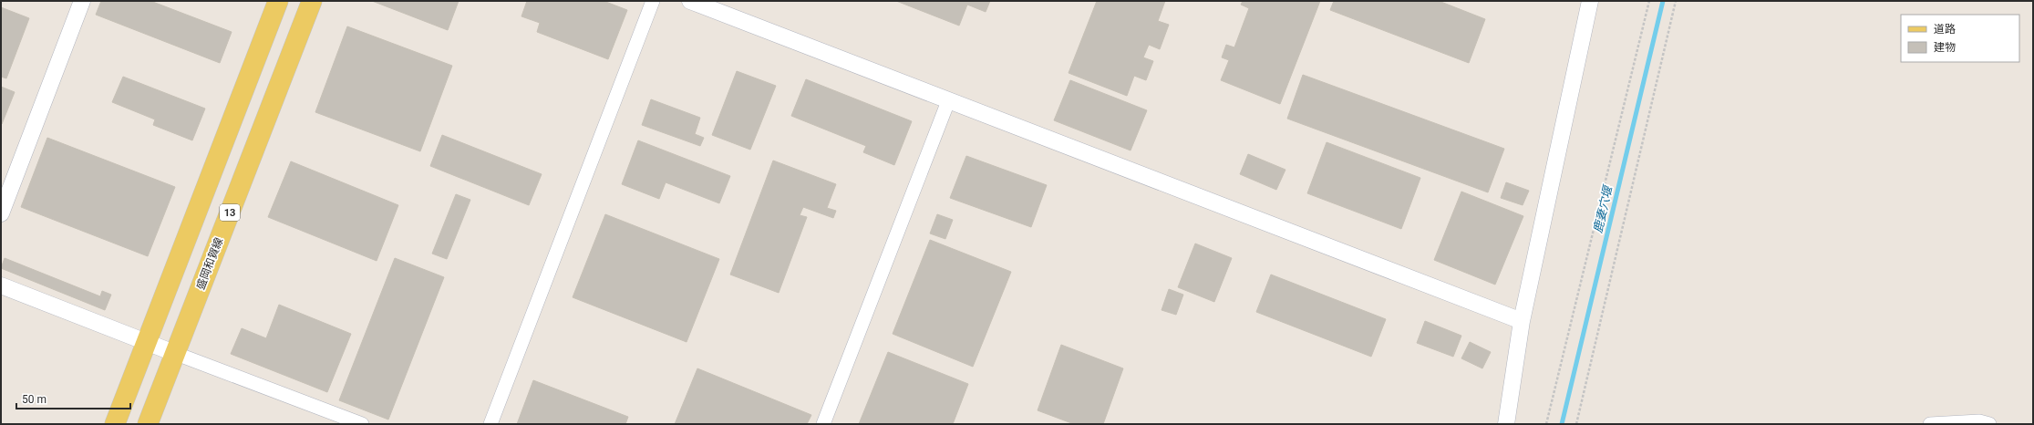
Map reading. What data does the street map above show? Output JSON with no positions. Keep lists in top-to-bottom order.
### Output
{
  "streets": {
    "main road": ["13", "盛岡和賀線"]
  },
  "water": ["鹿妻穴堰"],
  "legend": ["道路", "建物"],
  "scale_bar": "50 m"
}
